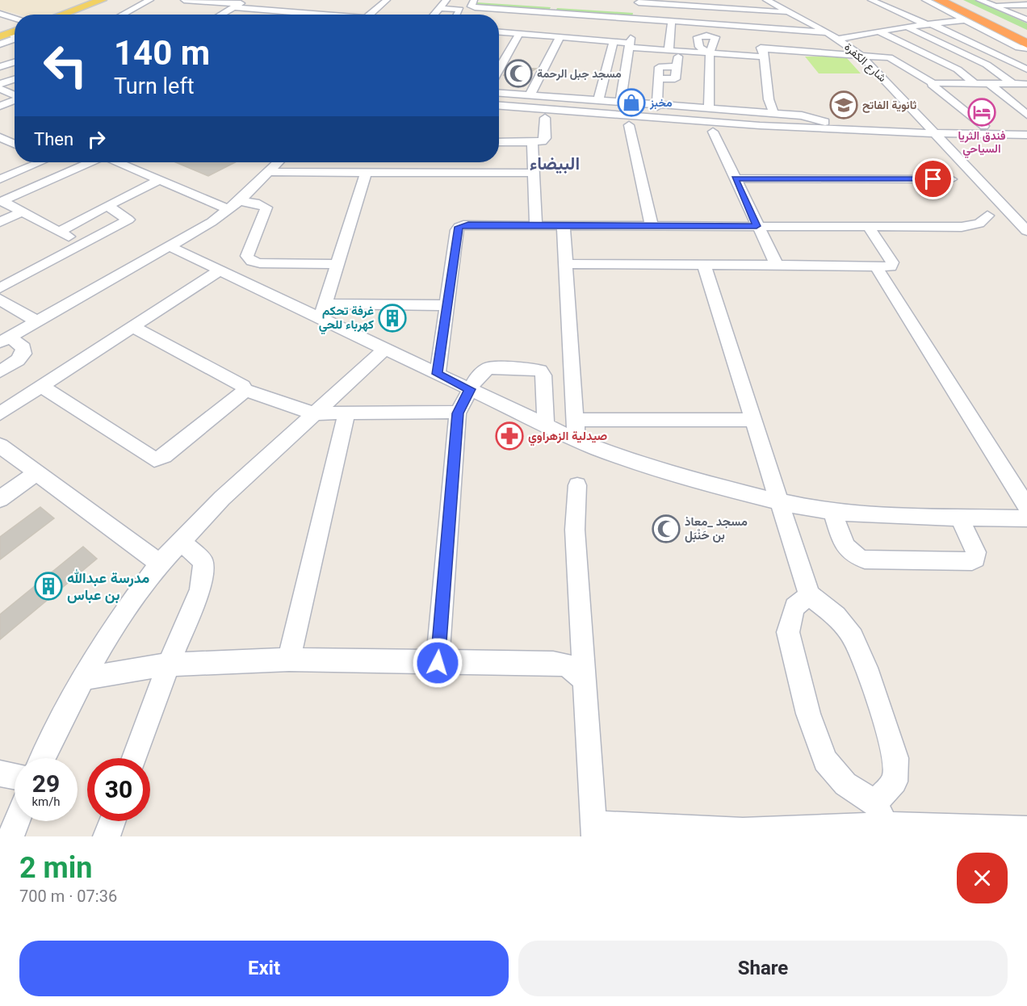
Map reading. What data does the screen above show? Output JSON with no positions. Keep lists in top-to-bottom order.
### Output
{
  "streets": {
    "street": ["شارع الكفرة"]
  },
  "districts": ["البيضاء"],
  "places": {
    "mosque": ["مسجد جبل الرحمة", "مسجد _معاذ بن حَنْبَل"],
    "shop": ["مخبز"],
    "school or university": ["ثانوية الفاتح"],
    "hotel": ["فندق الثريا السياحي"],
    "building": ["غرفة تحكم كهرباء للحي", "مدرسة عبدالله بن عباس"],
    "pharmacy": ["صيدلية الزهراوي"]
  },
  "page": {
    "turn": ["140 m", "Turn left"],
    "then": "Then",
    "speed": "29 km/h",
    "limit": "30",
    "heading": ["2 min", "700 m · 07:36"],
    "buttons": ["Exit", "Share"]
  }
}
